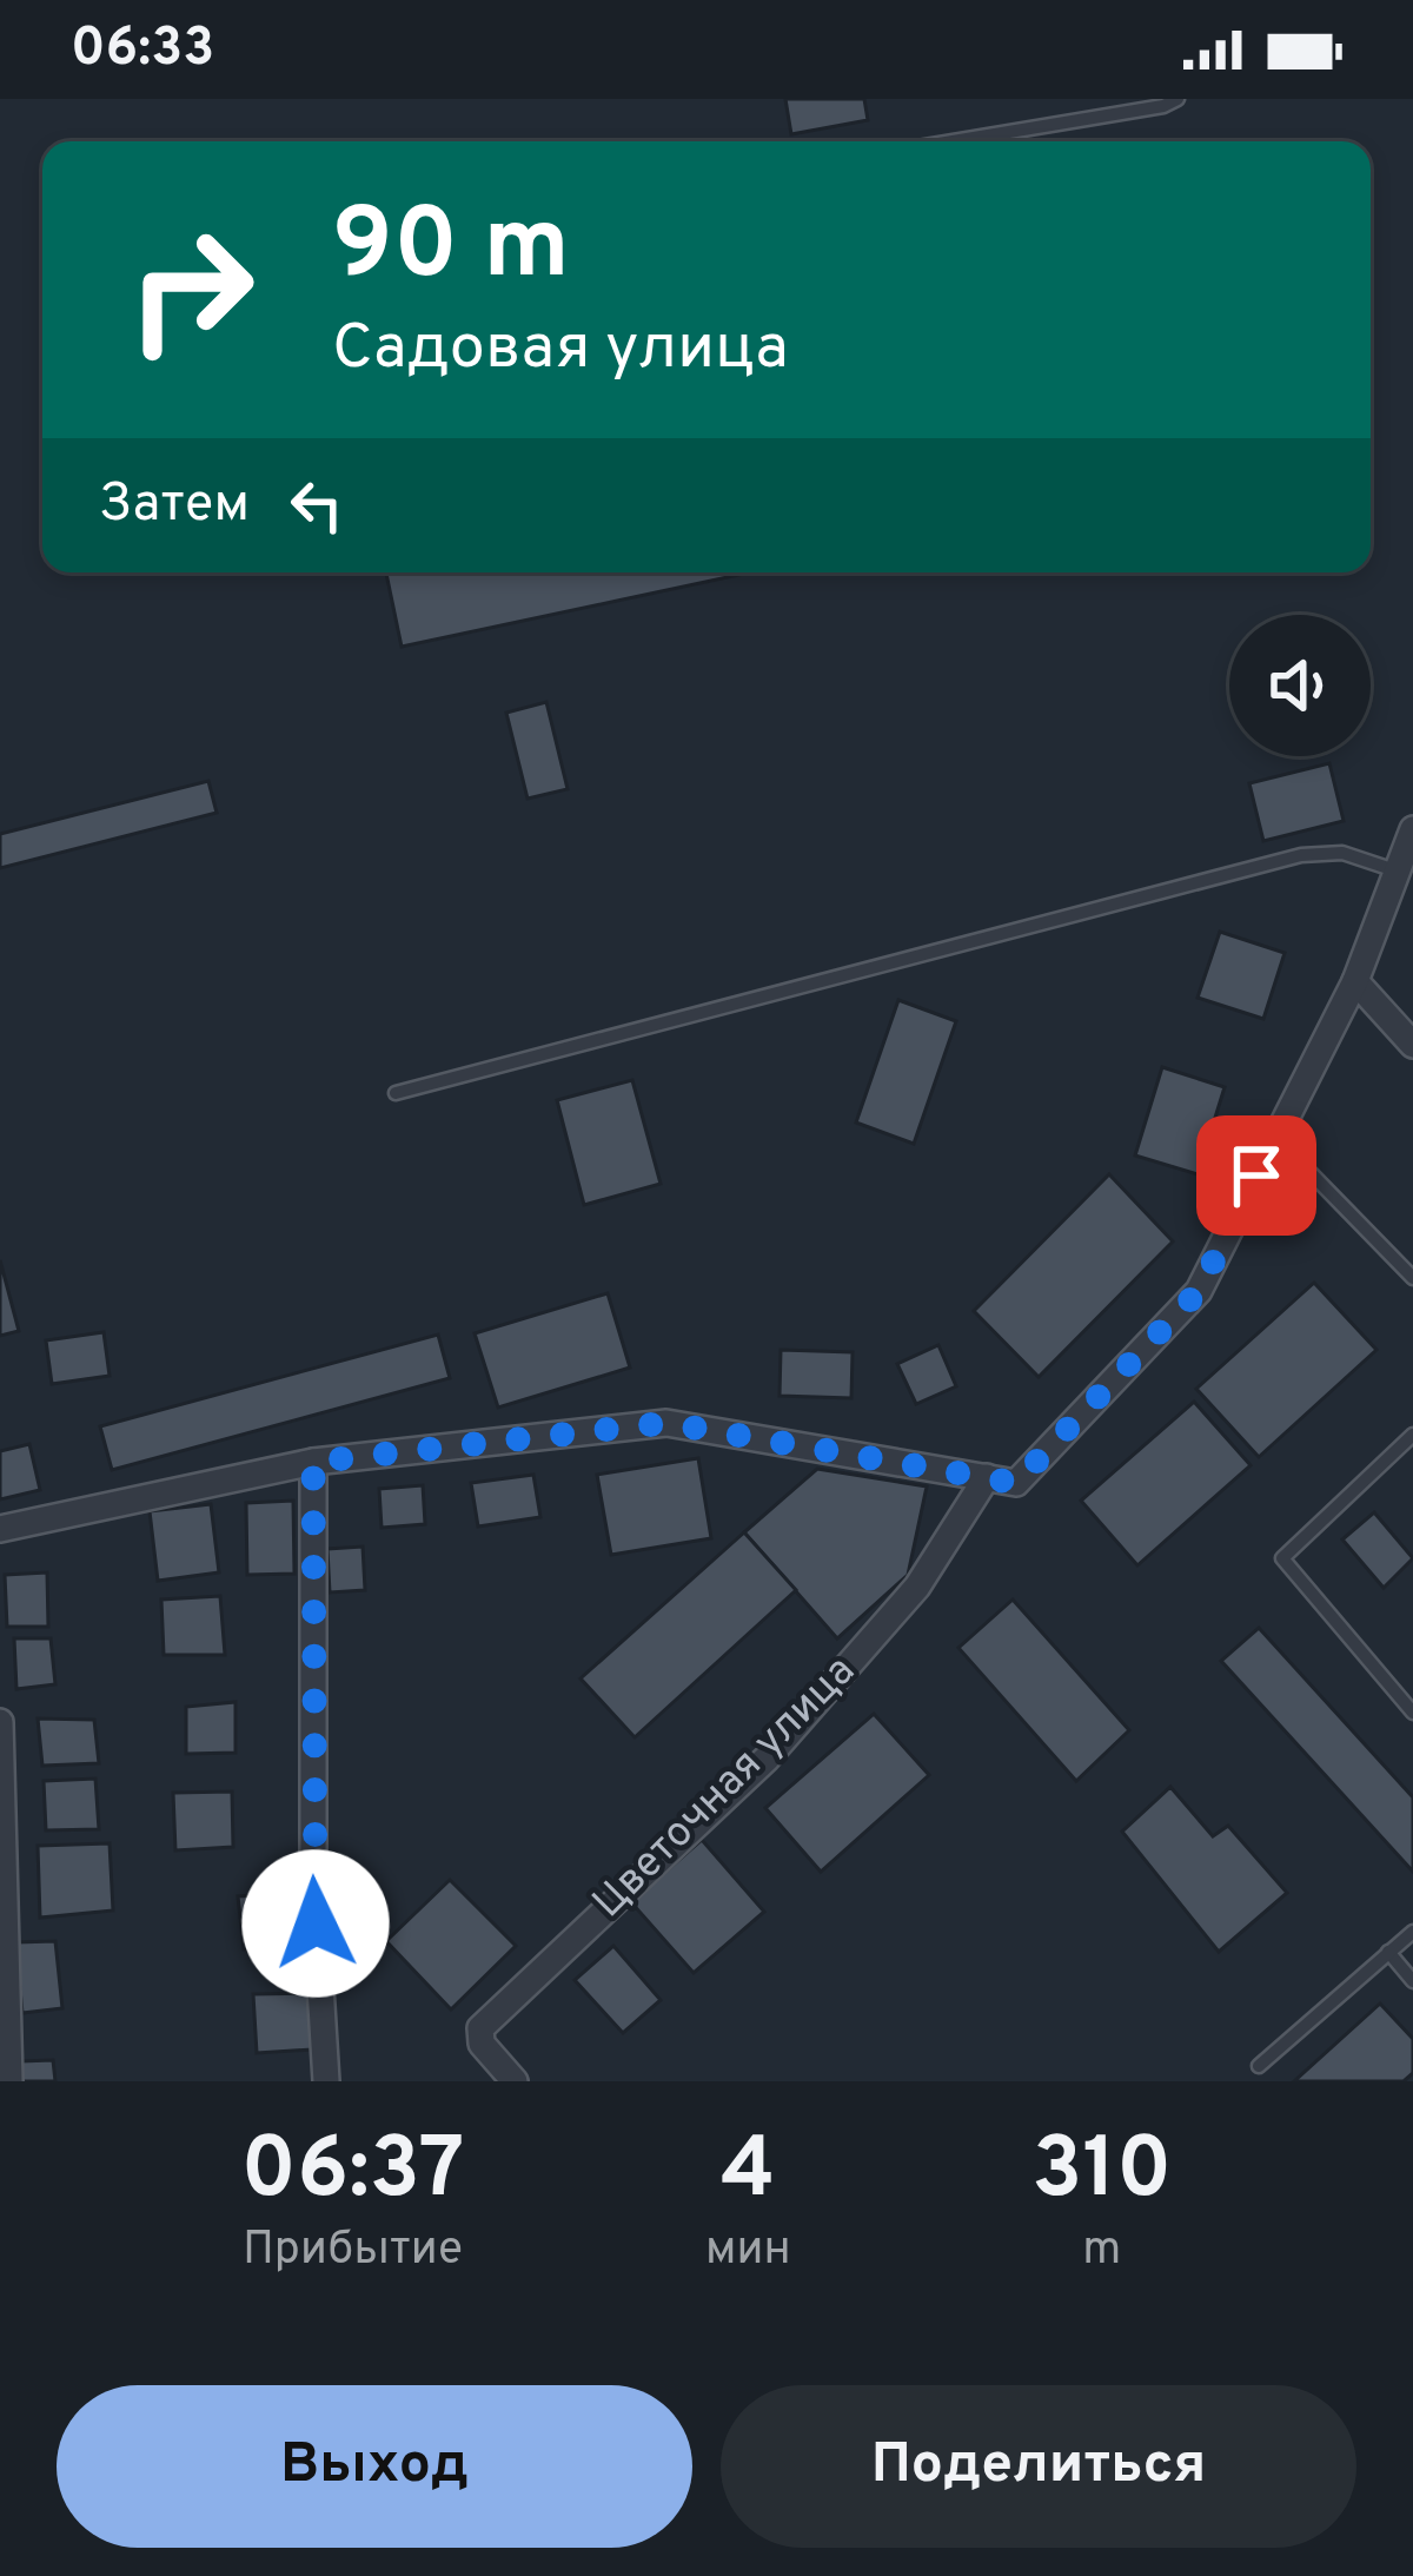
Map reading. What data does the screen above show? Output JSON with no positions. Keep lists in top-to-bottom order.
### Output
{
  "streets": {
    "street": ["Цветочная улица"]
  },
  "page": {
    "status": "06:33",
    "turn": ["90 m", "Садовая улица"],
    "then": "Затем",
    "eta": [
      "06:37",
      "Прибытие",
      "4",
      "мин",
      "310",
      "m"
    ],
    "buttons": ["Выход", "Поделиться"]
  }
}
